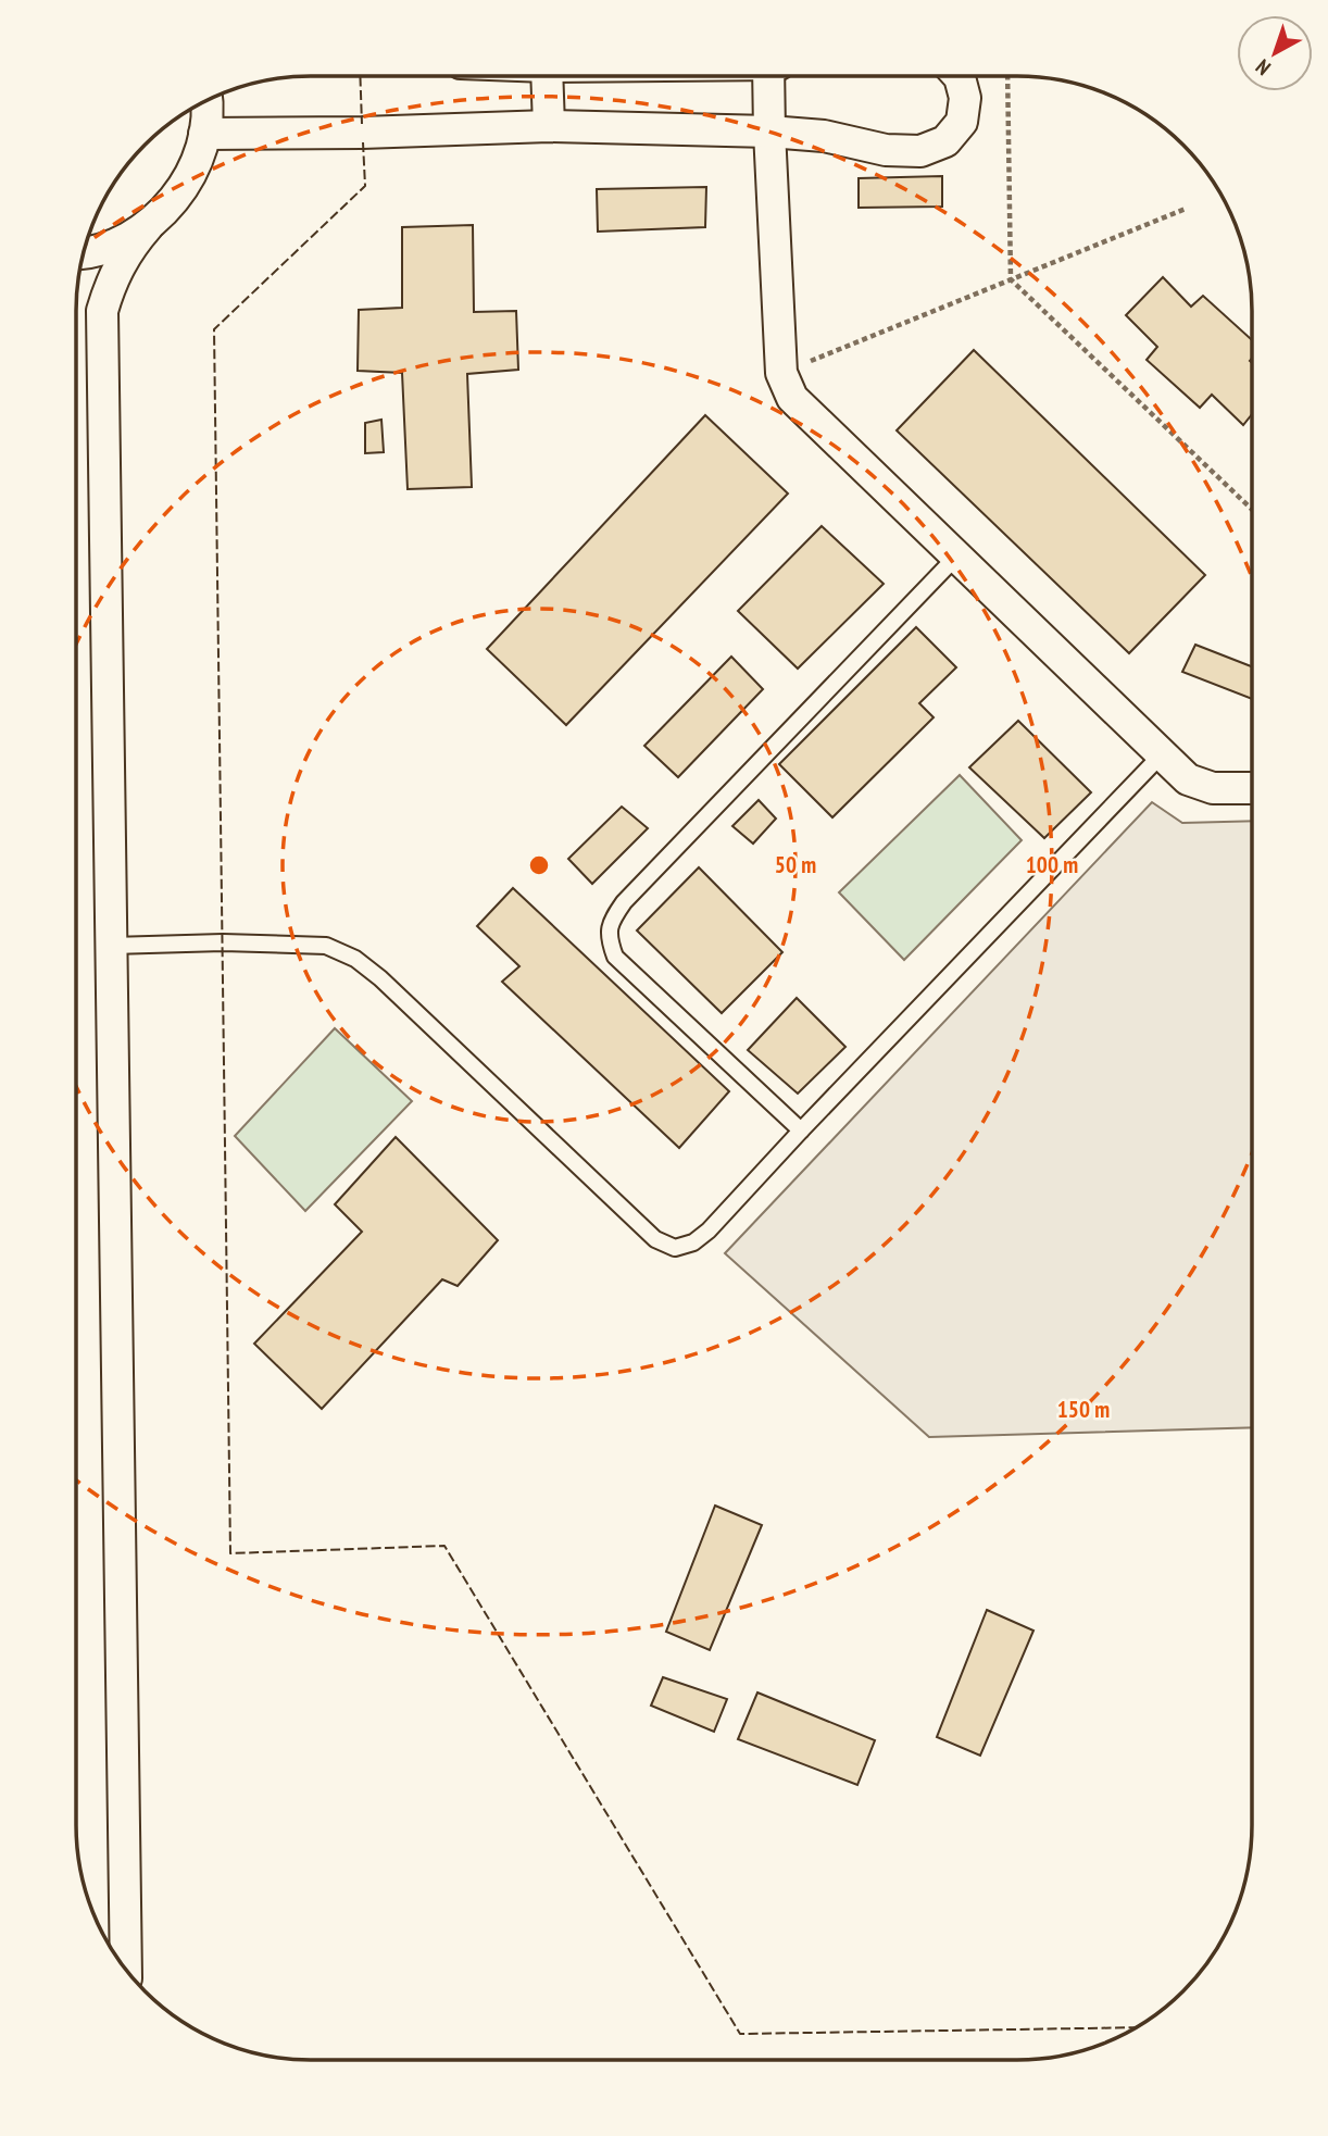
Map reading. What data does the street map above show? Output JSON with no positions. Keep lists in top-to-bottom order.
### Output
{
  "north": "bottom left",
  "rings": ["50 m", "100 m", "150 m"]
}
